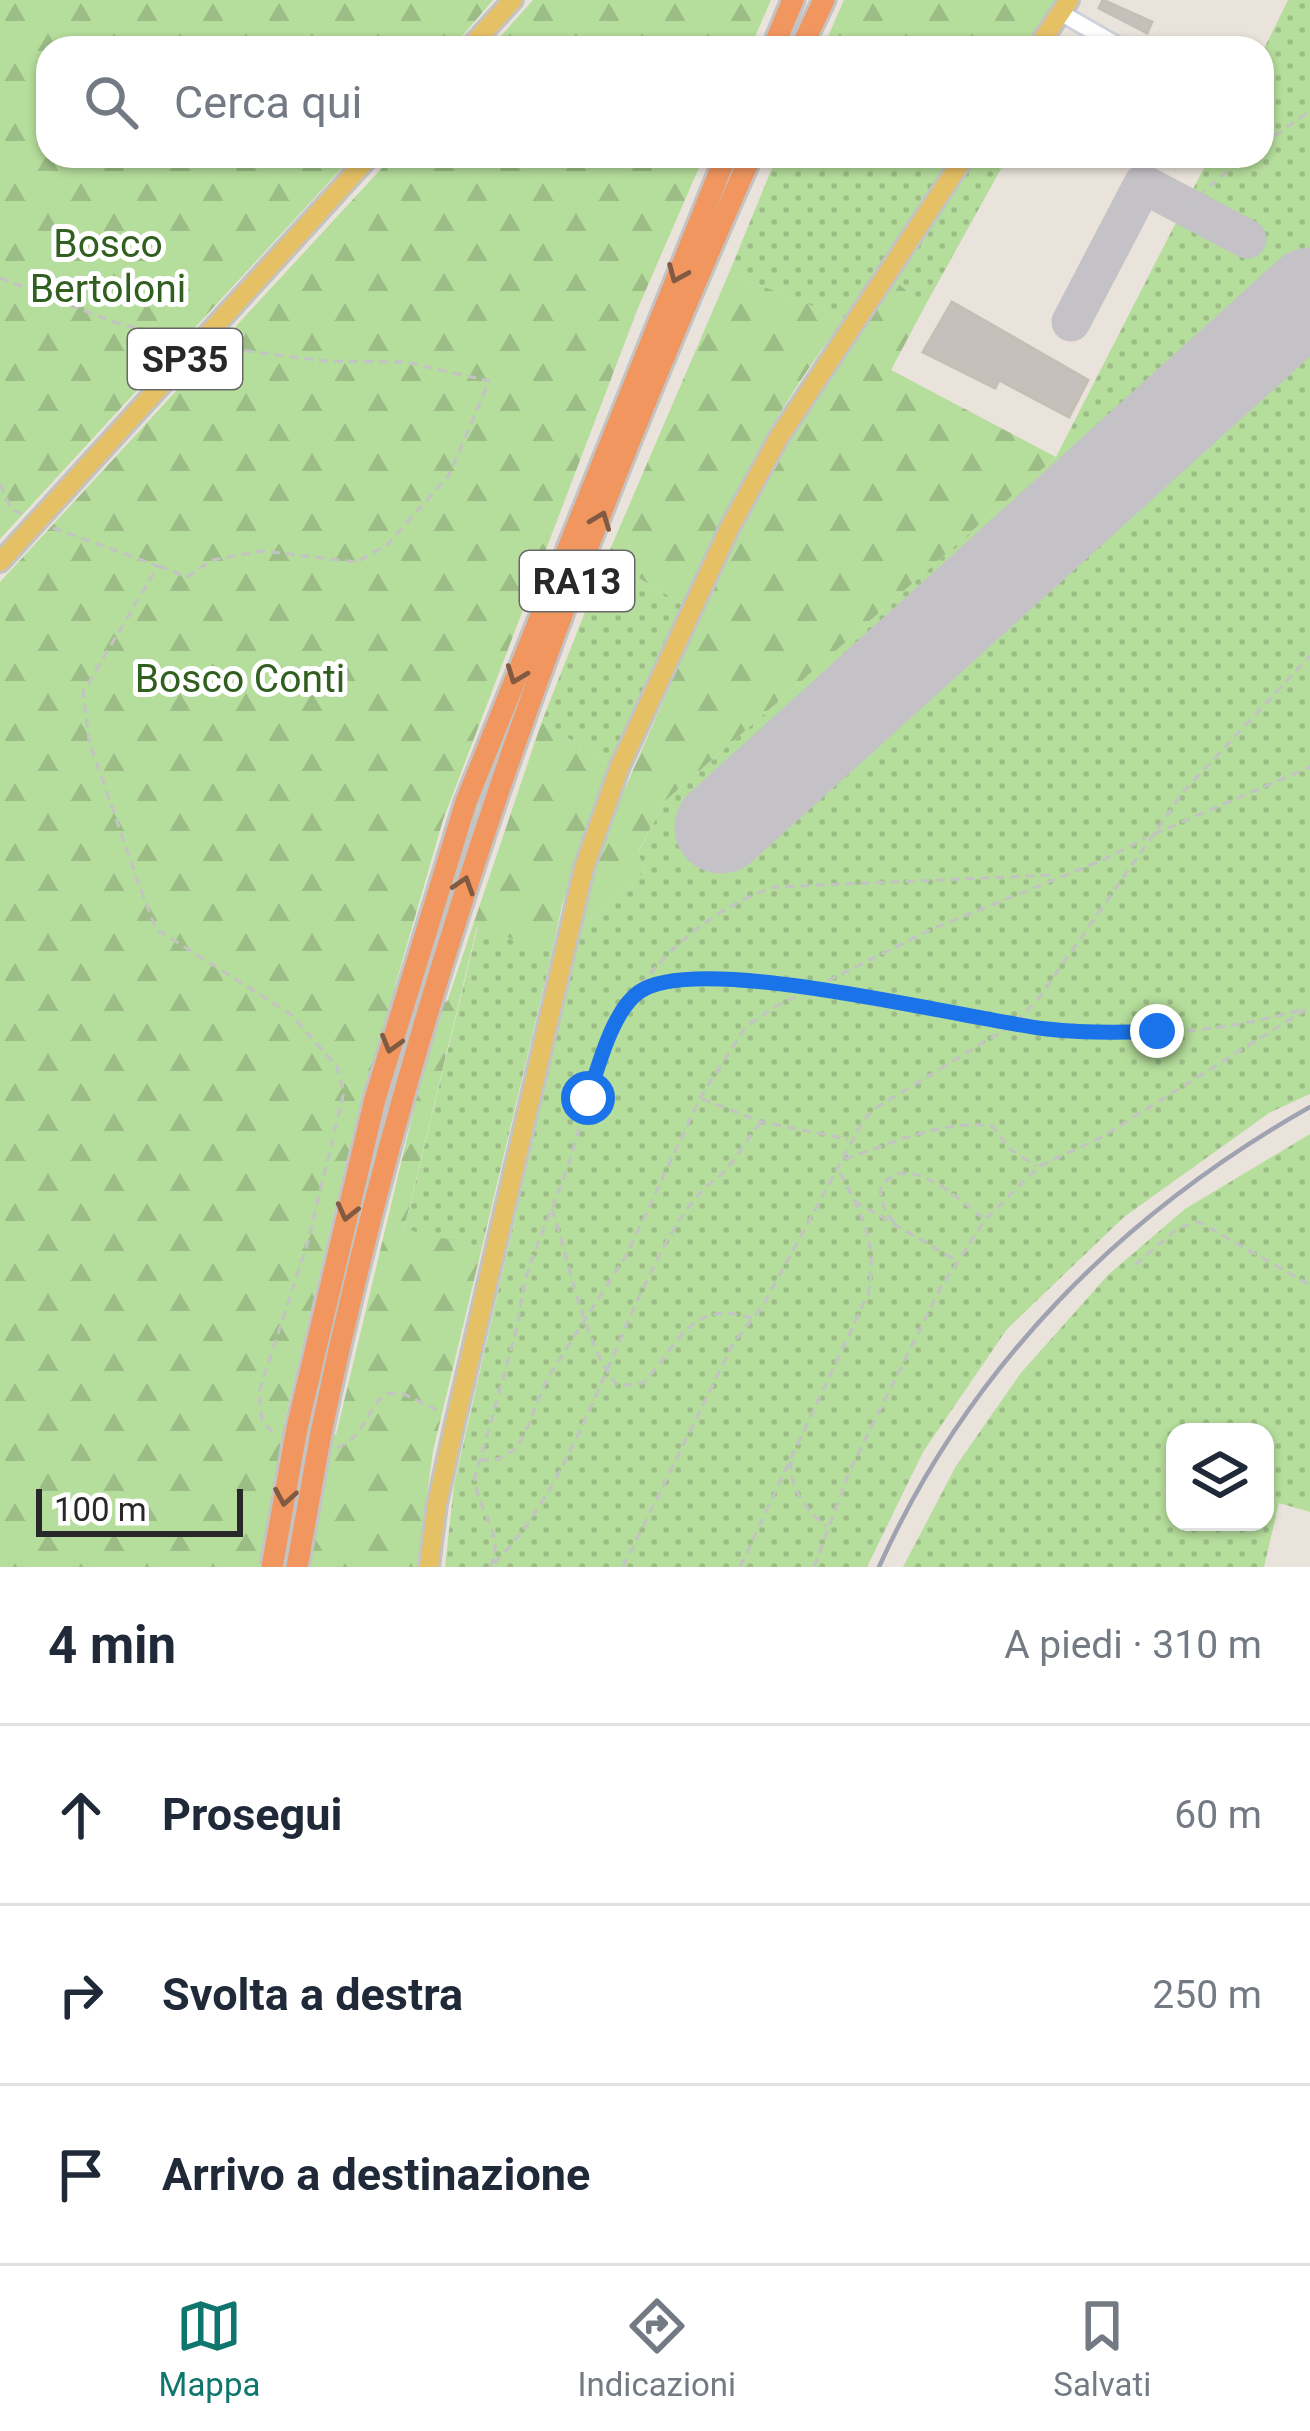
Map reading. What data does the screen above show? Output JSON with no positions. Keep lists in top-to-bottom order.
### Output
{
  "streets": {
    "highway": ["RA13"],
    "main road": ["SP35"]
  },
  "parks": ["Bosco Bertoloni", "Bosco Conti"],
  "scale_bar": "100 m",
  "page": {
    "search": "Cerca qui",
    "scale": "100 m",
    "heading": ["4 min", "A piedi · 310 m"],
    "list": [
      ["Prosegui", "60 m"],
      ["Svolta a destra", "250 m"],
      "Arrivo a destinazione"
    ],
    "nav": ["Mappa", "Indicazioni", "Salvati"]
  }
}
